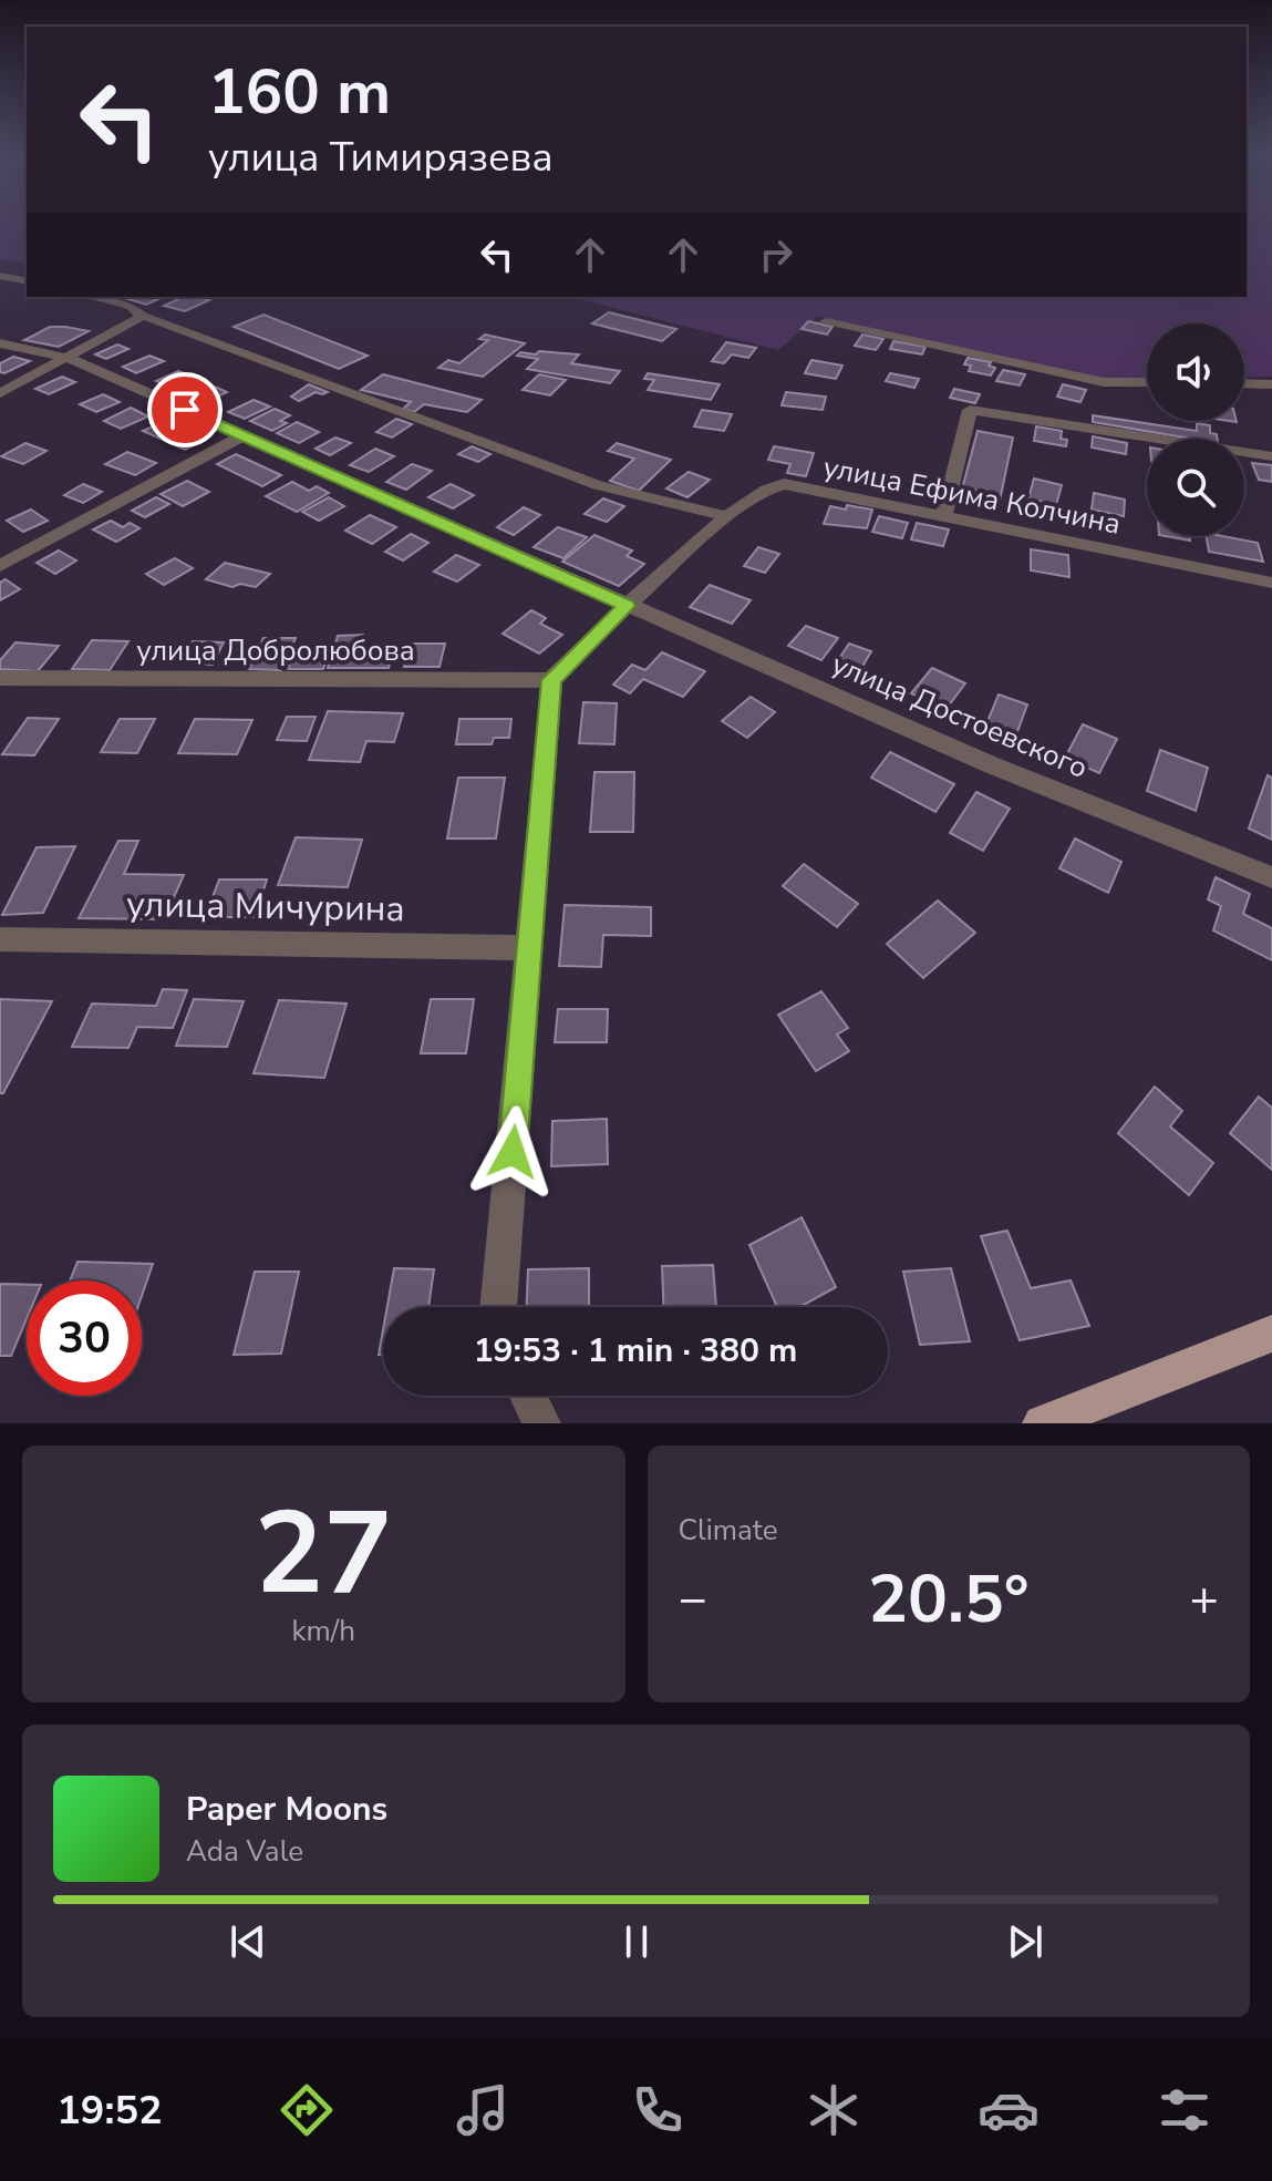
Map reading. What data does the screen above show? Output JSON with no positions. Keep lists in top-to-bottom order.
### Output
{
  "streets": {
    "street": [
      "улица Ефима Колчина",
      "улица Добролюбова",
      "улица Достоевского",
      "улица Мичурина"
    ]
  },
  "page": {
    "turn": ["160 m", "улица Тимирязева"],
    "limit": "30",
    "trip": "19:53 · 1 min · 380 m",
    "tile": [
      ["27", "km/h"],
      "Climate"
    ],
    "heat": ["−", "20.5°", "+"],
    "song": ["Paper Moons", "Ada Vale"],
    "tabs": "19:52"
  }
}
